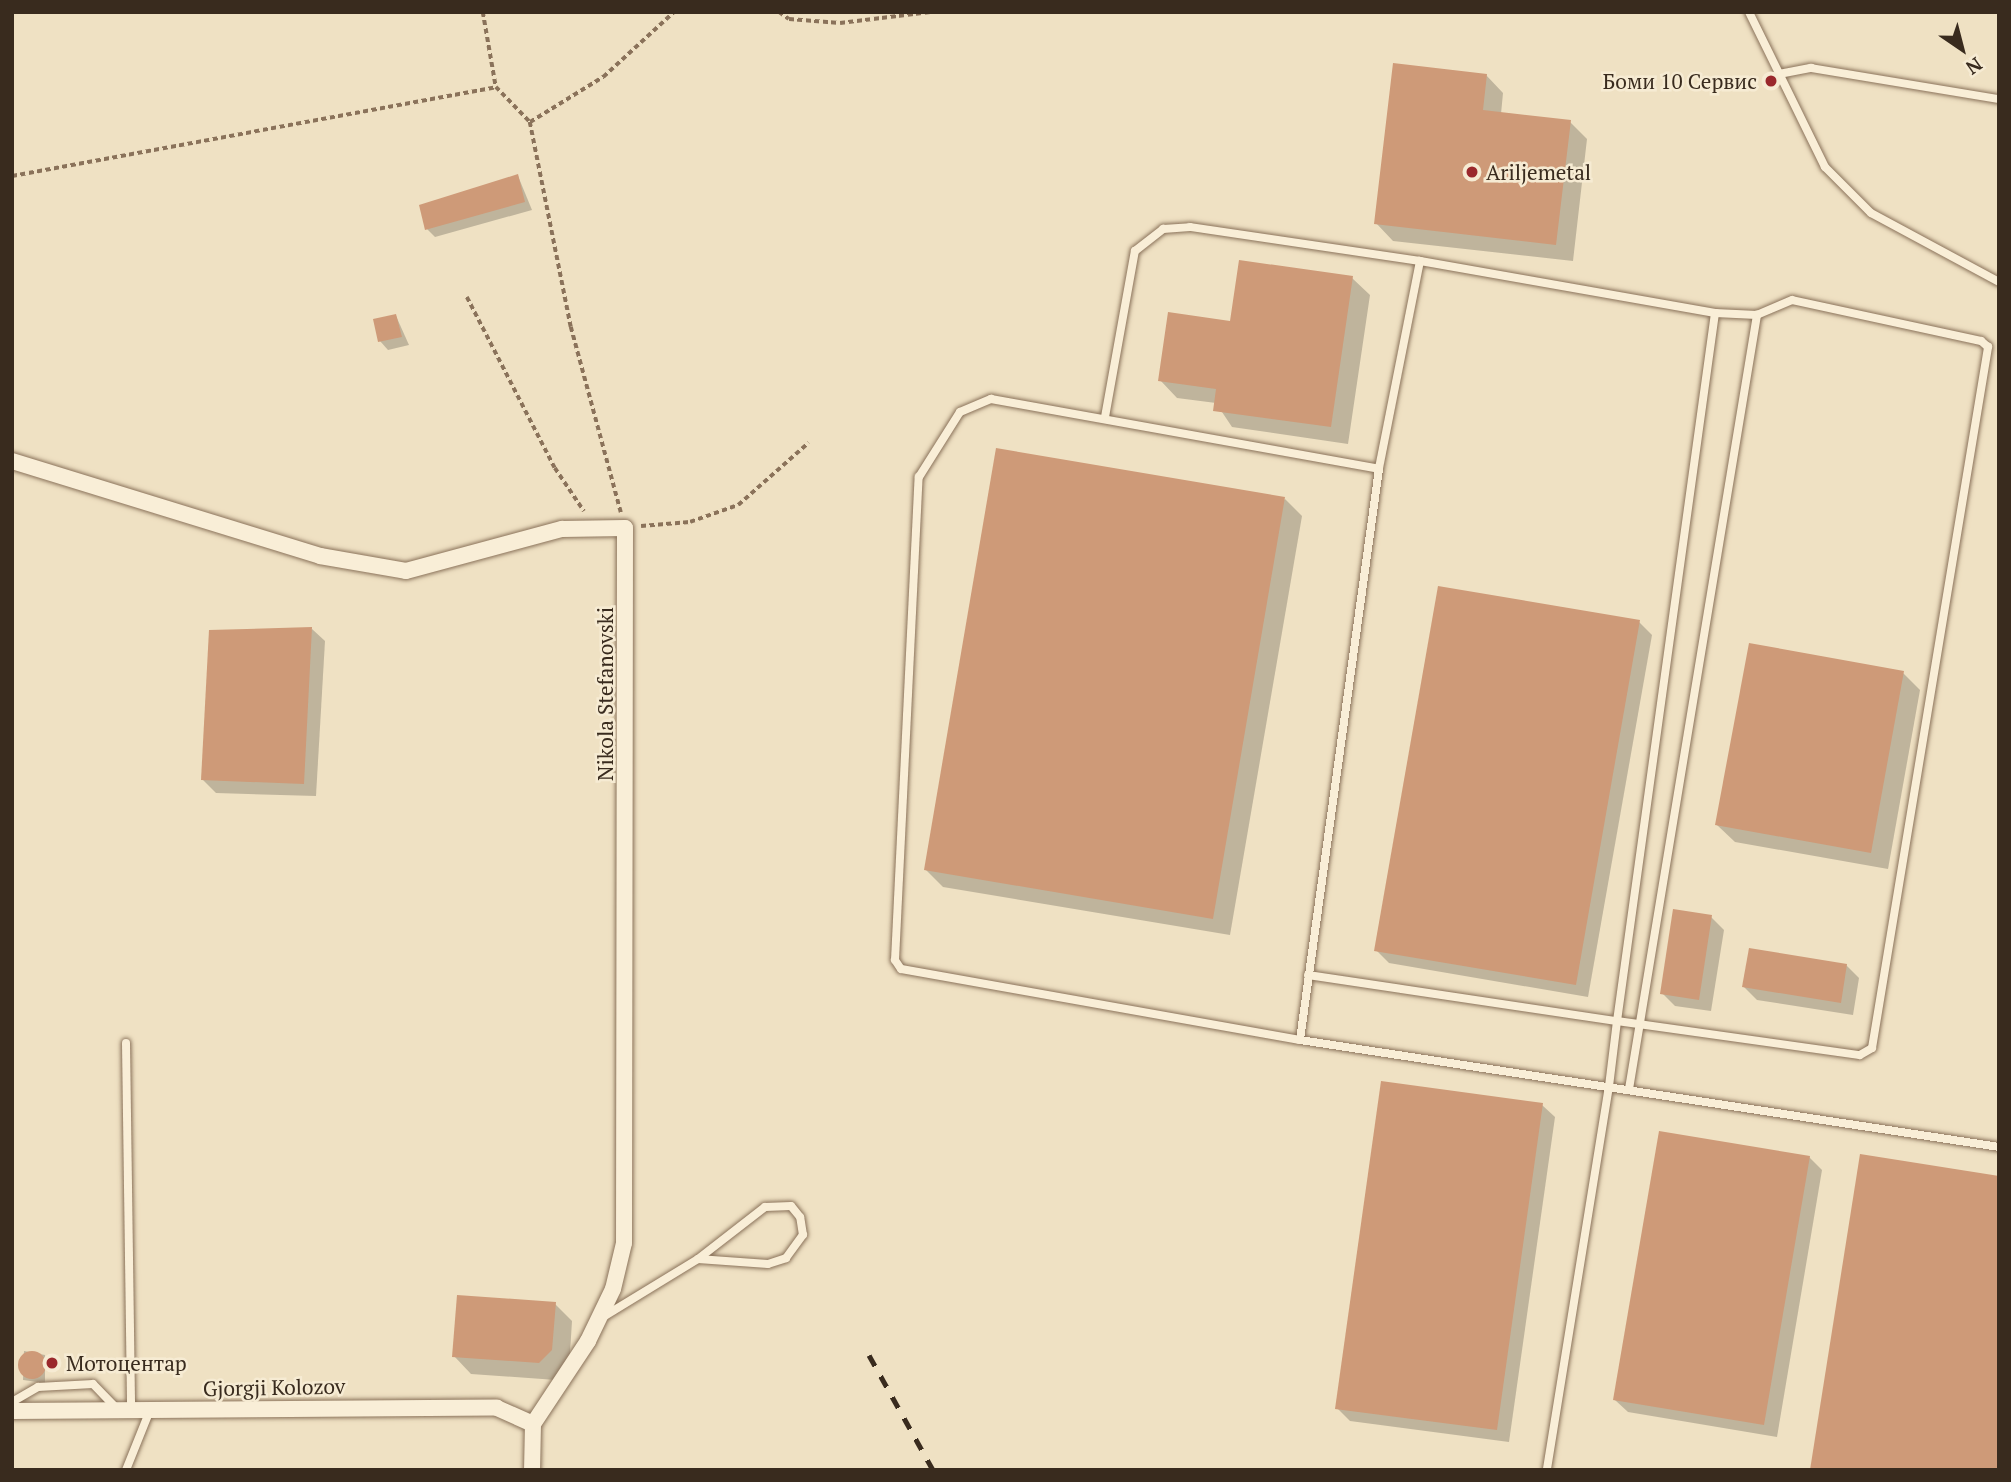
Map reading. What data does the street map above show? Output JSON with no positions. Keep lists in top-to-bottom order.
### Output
{
  "streets": {
    "street": ["Nikola Stefanovski", "Gjorgji Kolozov"]
  },
  "crossings": [
    ["Nikola Stefanovski", "Gjorgji Kolozov"]
  ],
  "places": ["Боми 10 Сервис", "Ariljemetal", "Мотоцентар"],
  "north": "bottom right"
}
